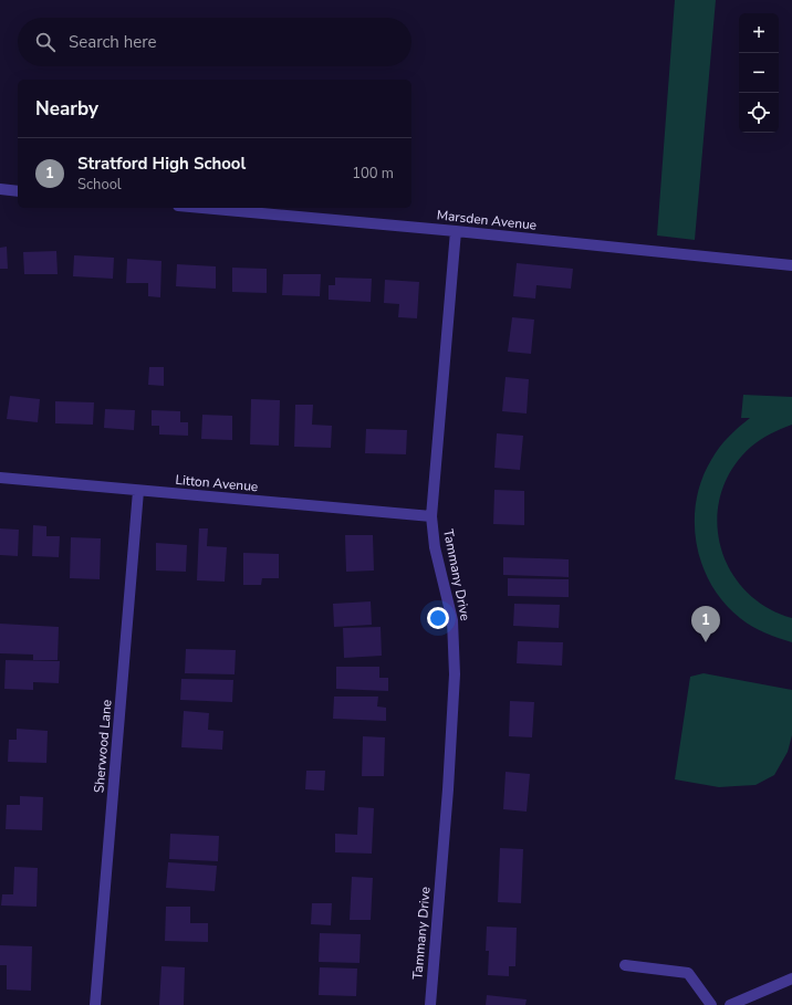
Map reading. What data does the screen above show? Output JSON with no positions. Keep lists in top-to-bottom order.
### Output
{
  "streets": {
    "street": [
      "Marsden Avenue",
      "Litton Avenue",
      "Tammany Drive",
      "Sherwood Lane"
    ]
  },
  "crossings": [
    ["Marsden Avenue", "Tammany Drive"],
    ["Litton Avenue", "Tammany Drive"],
    ["Litton Avenue", "Sherwood Lane"]
  ],
  "page": {
    "map_buttons": ["+", "−"],
    "search": "Search here",
    "heading": "Nearby",
    "list": [
      {
        "mark": "1",
        "name": "Stratford High School",
        "note": "School",
        "value": "100 m"
      }
    ],
    "pins": "1"
  }
}
